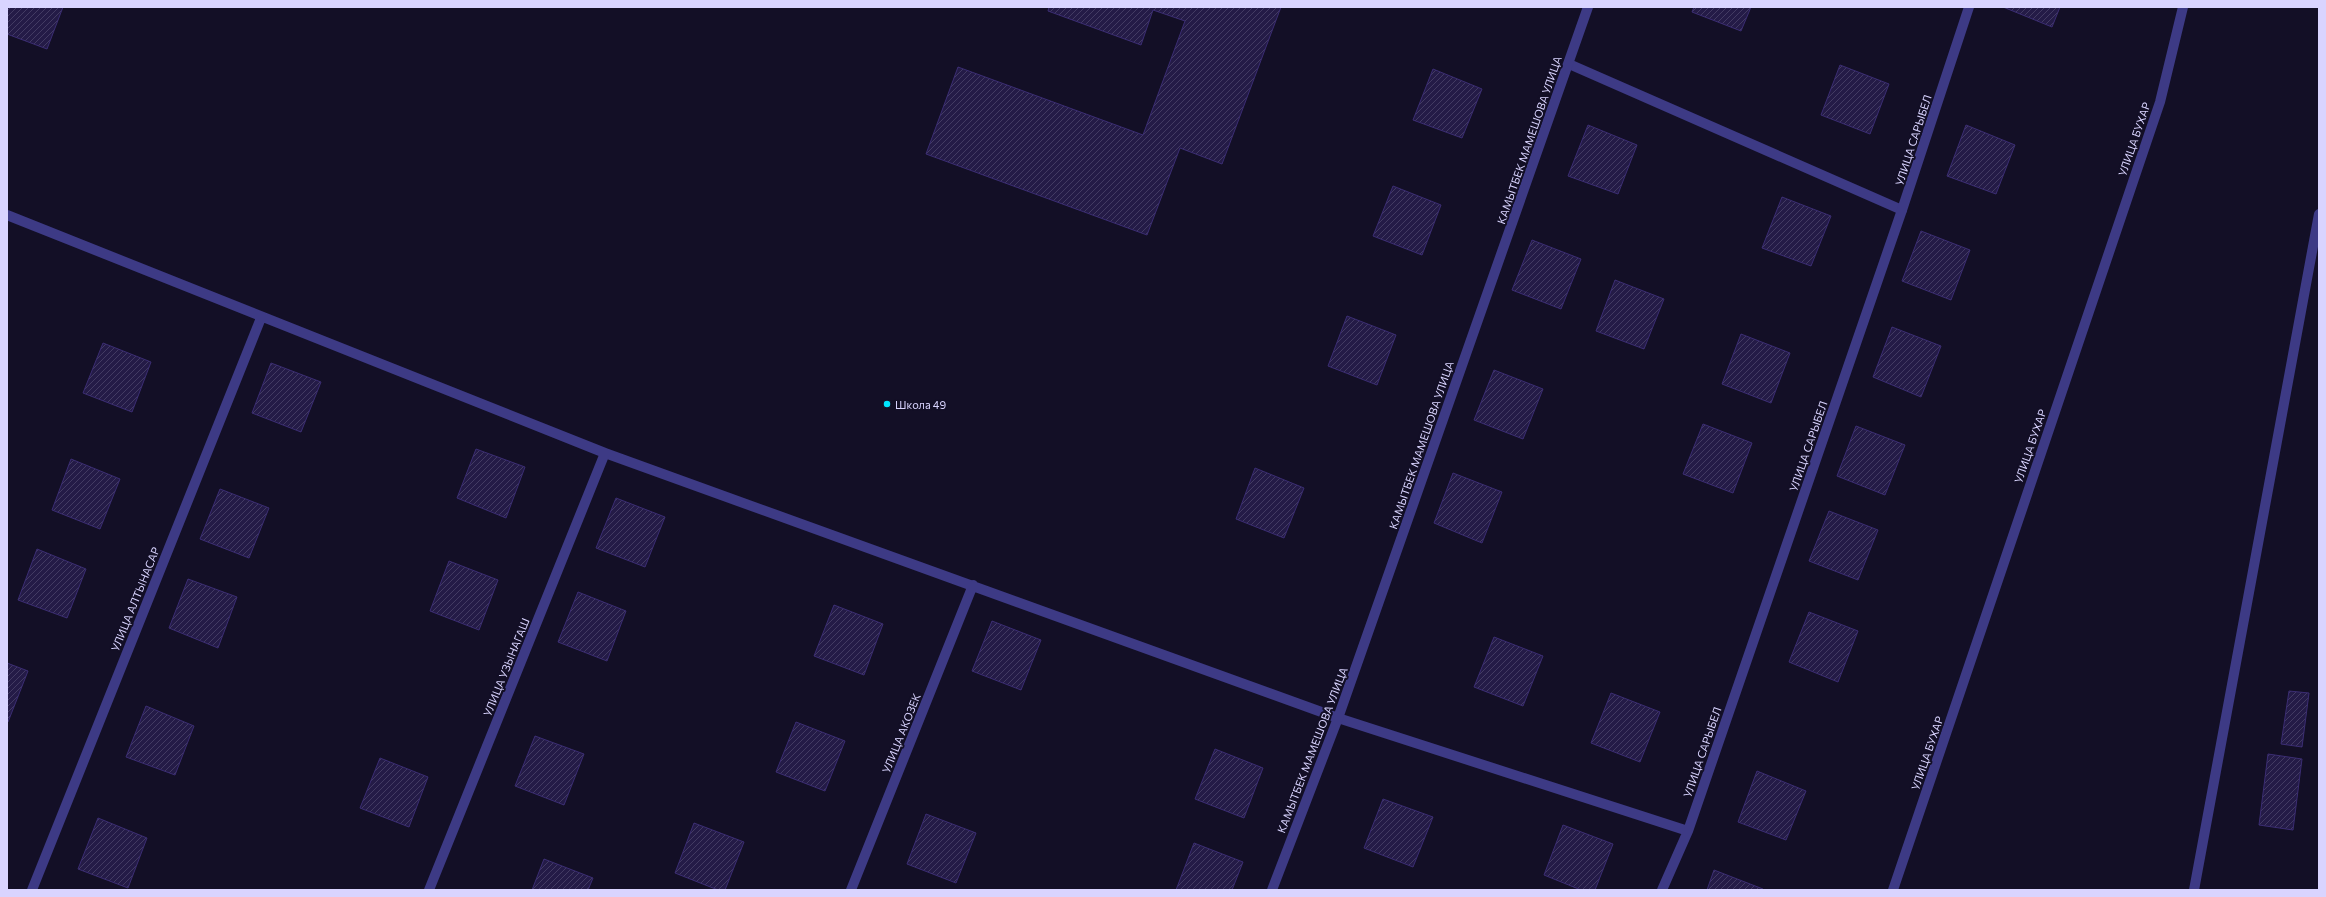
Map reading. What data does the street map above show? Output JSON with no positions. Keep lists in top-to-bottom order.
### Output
{
  "streets": {
    "street": [
      "УЛИЦА БУХАР",
      "КАМЫТБЕК МАМЕШОВА УЛИЦА",
      "УЛИЦА САРЫБЕЛ",
      "УЛИЦА АЛТЫНАСАР",
      "УЛИЦА УЗЫНАГАШ",
      "УЛИЦА АКОЗЕК"
    ]
  },
  "places": ["Школа 49"]
}
